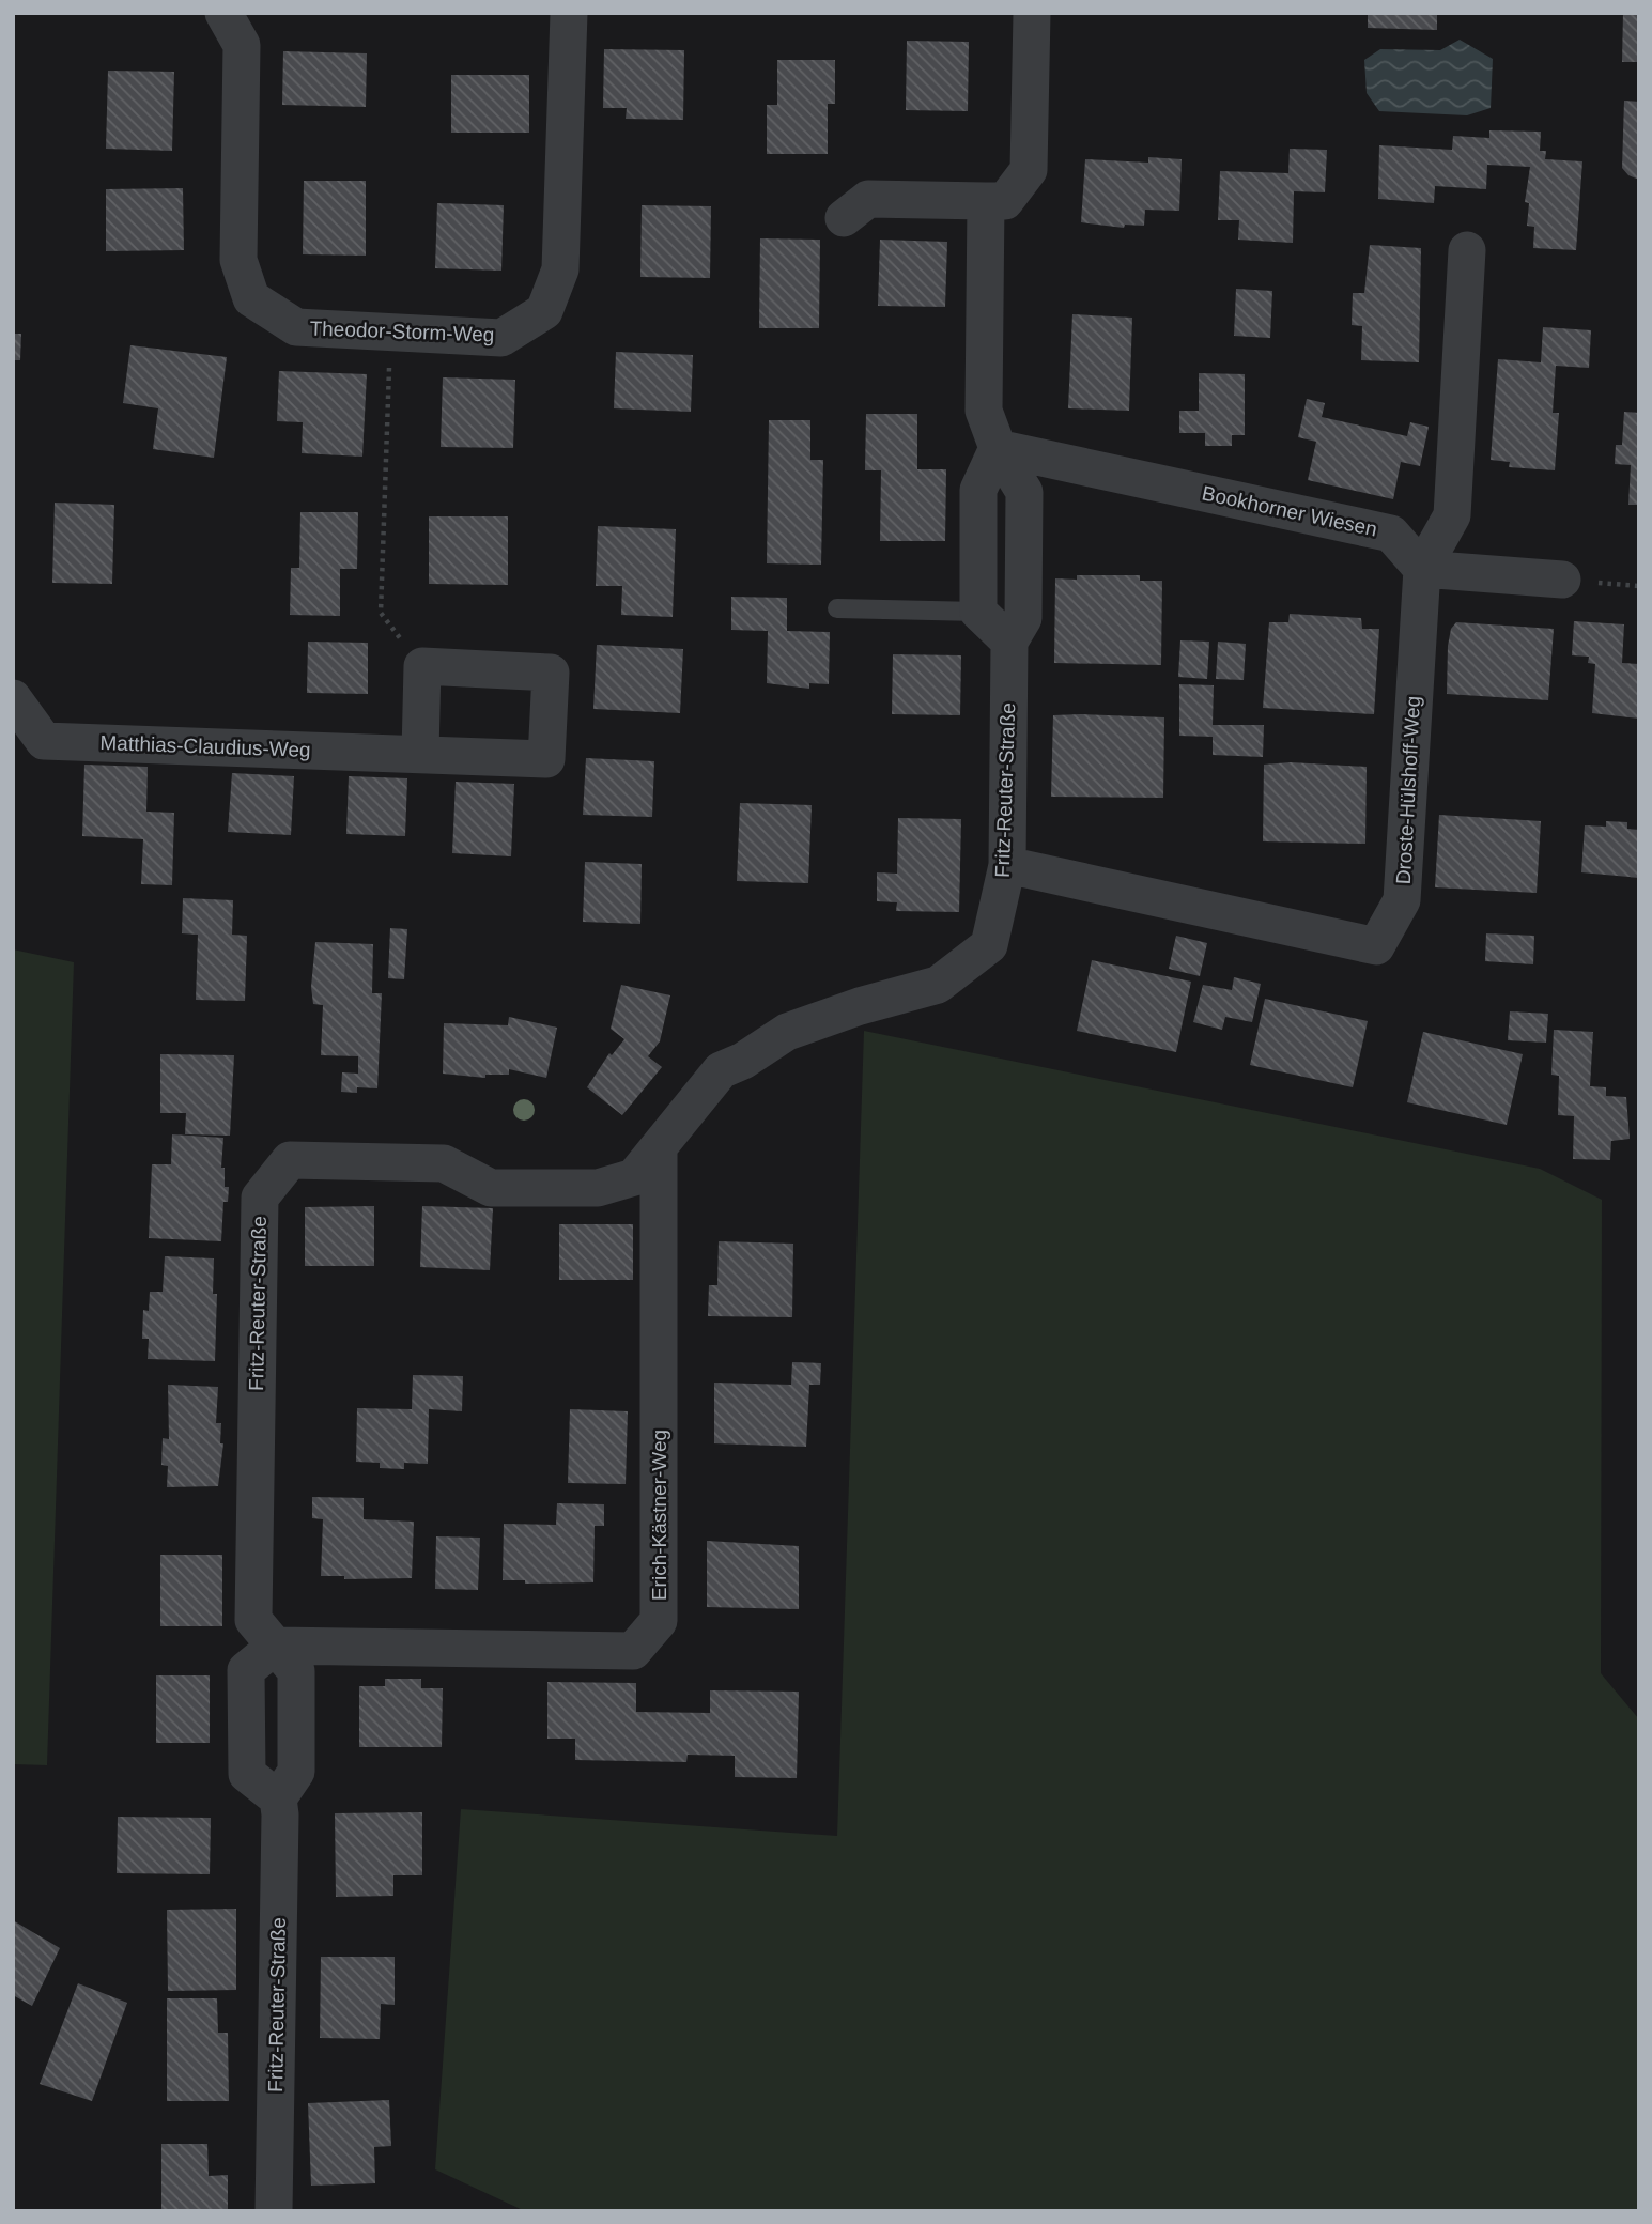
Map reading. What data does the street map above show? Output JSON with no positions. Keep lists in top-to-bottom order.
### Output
{
  "streets": {
    "street": [
      "Theodor-Storm-Weg",
      "Bookhorner Wiesen",
      "Matthias-Claudius-Weg",
      "Fritz-Reuter-Straße",
      "Droste-Hülshoff-Weg",
      "Erich-Kästner-Weg"
    ]
  },
  "crossings": [
    ["Bookhorner Wiesen", "Fritz-Reuter-Straße"],
    ["Bookhorner Wiesen", "Droste-Hülshoff-Weg"],
    ["Fritz-Reuter-Straße", "Droste-Hülshoff-Weg"],
    ["Fritz-Reuter-Straße", "Erich-Kästner-Weg"]
  ]
}
